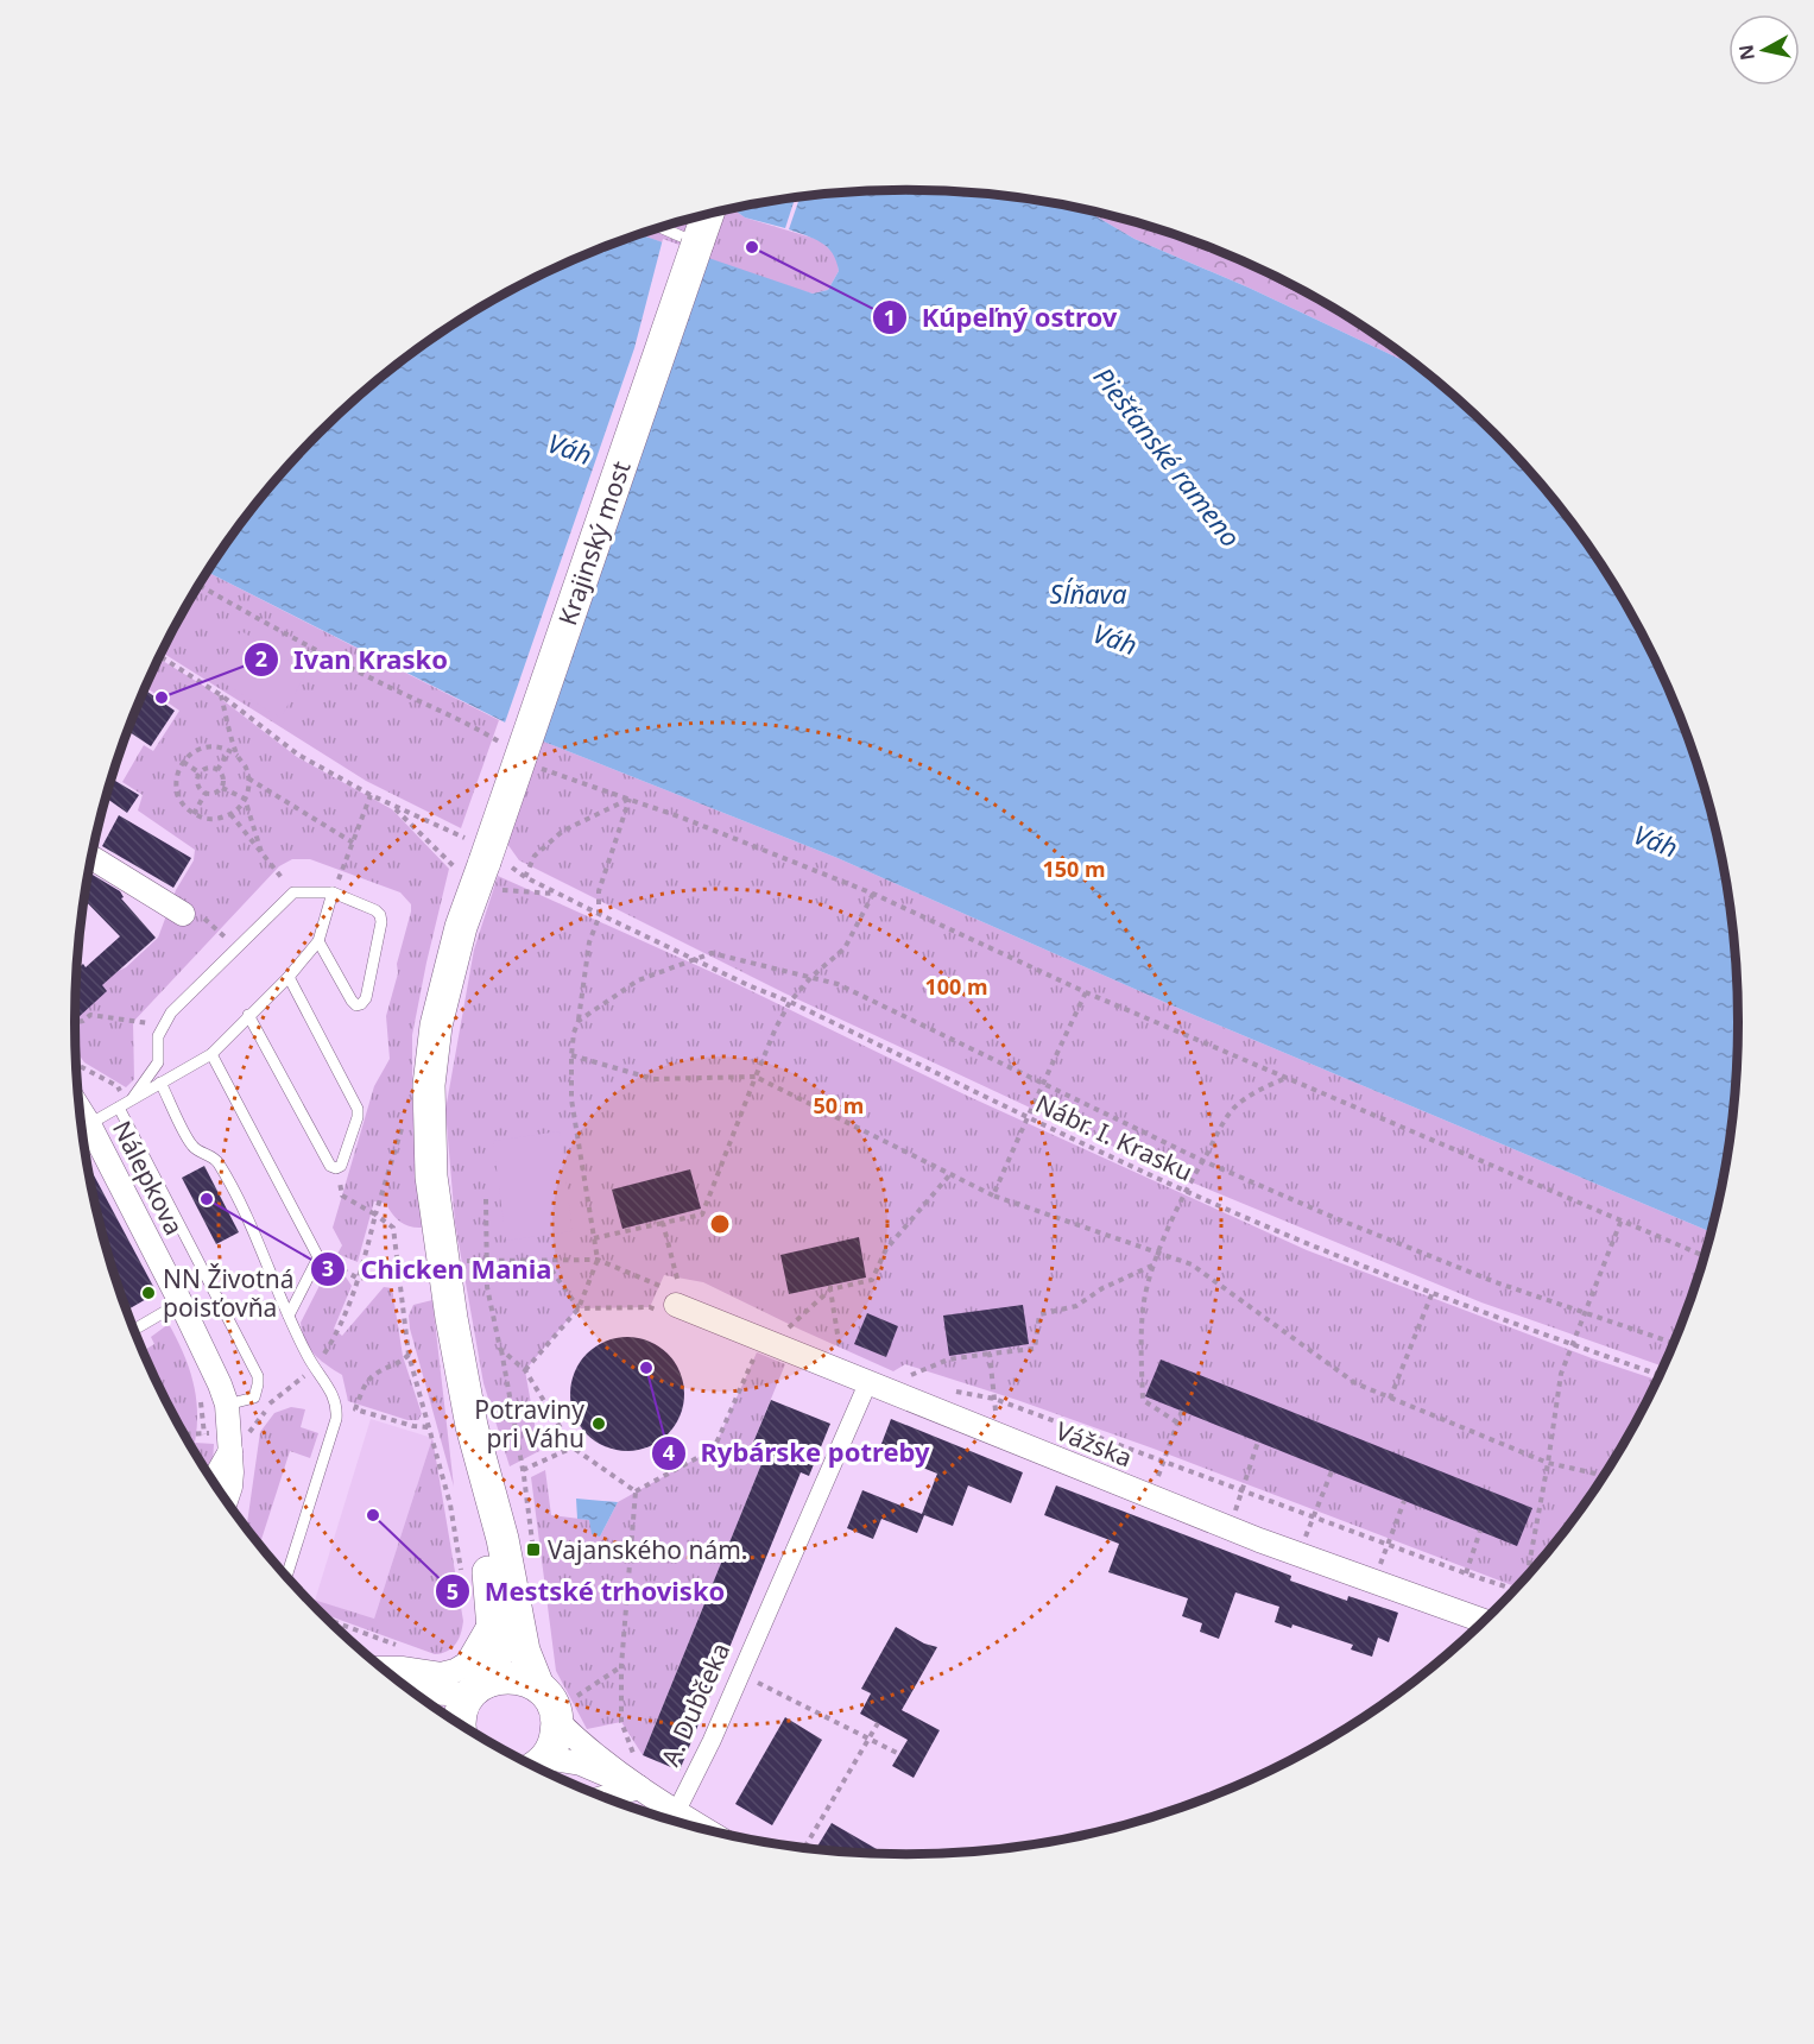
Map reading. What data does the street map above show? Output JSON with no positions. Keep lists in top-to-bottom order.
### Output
{
  "streets": {
    "main road": ["Krajinský most"],
    "street": ["Nálepkova", "Vážska", "A. Dubčeka"],
    "path": ["Nábr. I. Krasku"]
  },
  "crossings": [
    ["Krajinský most", "Nábr. I. Krasku"],
    ["Vážska", "A. Dubčeka"]
  ],
  "water": ["Váh", "Piešťanské rameno", "Sĺňava"],
  "places": {
    "other": [
      "Kúpeľný ostrov",
      "Ivan Krasko",
      "Chicken Mania",
      "NN Životná poisťovňa",
      "Rybárske potreby",
      "Potraviny pri Váhu",
      "Mestské trhovisko"
    ],
    "transit": ["Vajanského nám."]
  },
  "north": "left",
  "rings": ["150 m", "100 m", "50 m"]
}
